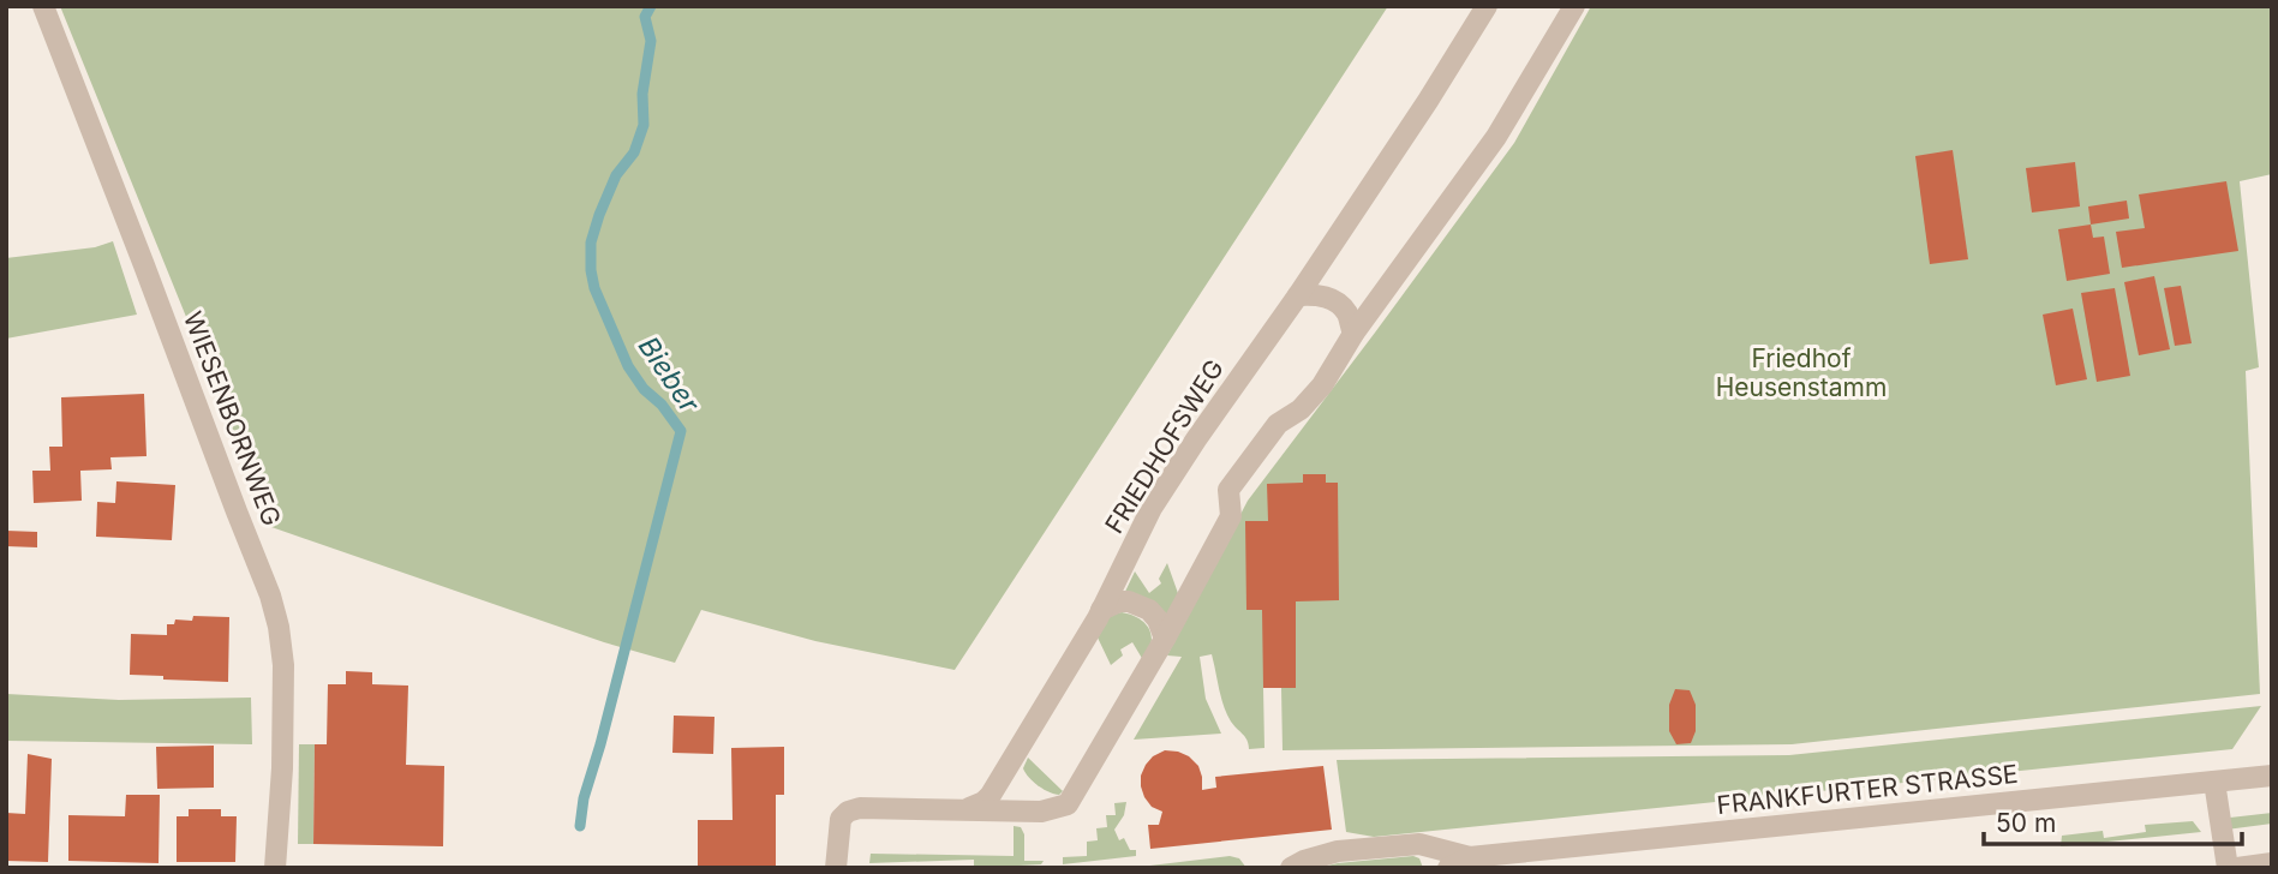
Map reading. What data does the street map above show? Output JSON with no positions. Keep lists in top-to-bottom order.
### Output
{
  "streets": {
    "street": ["WIESENBORNWEG", "FRIEDHOFSWEG", "FRANKFURTER STRASSE"]
  },
  "water": ["Bieber"],
  "parks": ["Friedhof Heusenstamm"],
  "scale_bar": "50 m"
}
